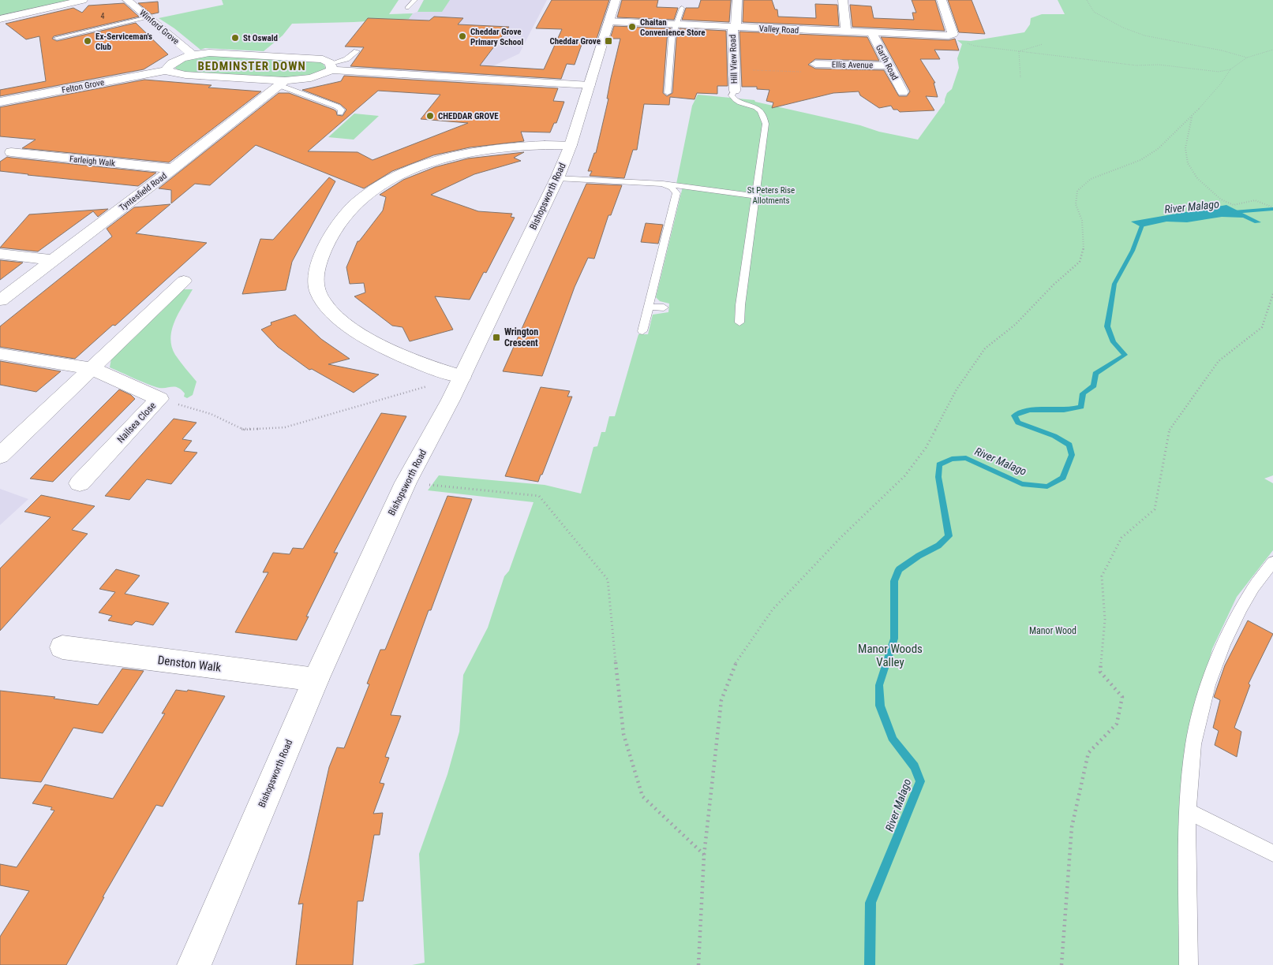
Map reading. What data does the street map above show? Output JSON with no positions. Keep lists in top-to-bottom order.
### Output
{
  "streets": {
    "street": [
      "Winford Grove",
      "Valley Road",
      "Hill View Road",
      "Garth Road",
      "Ellis Avenue",
      "Felton Grove",
      "Farleigh Walk",
      "Tyntesfield Road",
      "Bishopsworth Road",
      "Nailsea Close",
      "Denston Walk"
    ]
  },
  "crossings": [
    ["Valley Road", "Hill View Road"],
    ["Valley Road", "Garth Road"],
    ["Valley Road", "Bishopsworth Road"],
    ["Garth Road", "Ellis Avenue"],
    ["Farleigh Walk", "Tyntesfield Road"],
    ["Bishopsworth Road", "Denston Walk"]
  ],
  "districts": ["BEDMINSTER DOWN"],
  "water": ["River Malago"],
  "parks": ["St Peters Rise Allotments", "Manor Wood", "Manor Woods Valley"],
  "places": {
    "other": [
      "Chaitan Convenience Store",
      "Cheddar Grove Primary School",
      "St Oswald",
      "Ex-Serviceman's Club",
      "CHEDDAR GROVE"
    ],
    "transit": ["Cheddar Grove", "Wrington Crescent"]
  },
  "house_numbers": ["4"]
}
